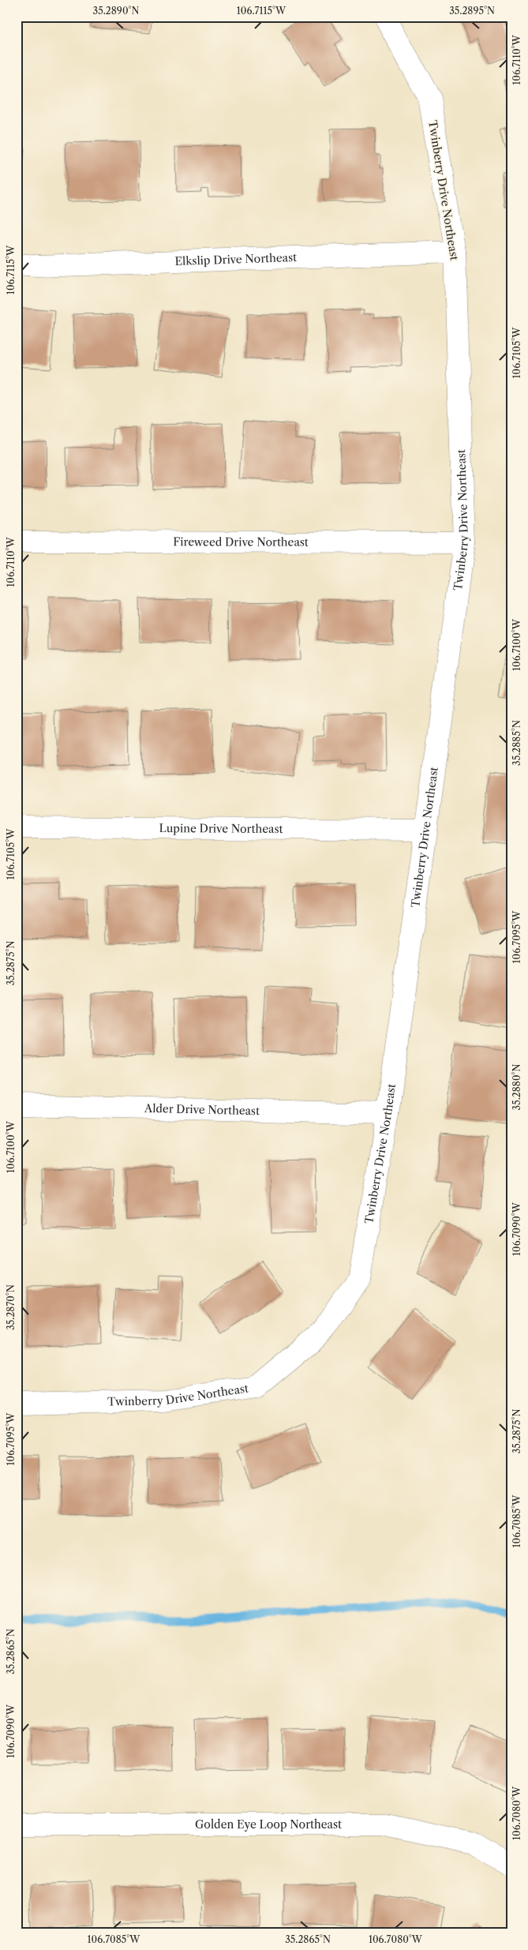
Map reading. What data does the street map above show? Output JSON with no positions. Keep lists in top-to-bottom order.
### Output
{
  "streets": {
    "street": [
      "Twinberry Drive Northeast",
      "Elkslip Drive Northeast",
      "Fireweed Drive Northeast",
      "Lupine Drive Northeast",
      "Alder Drive Northeast",
      "Golden Eye Loop Northeast"
    ]
  },
  "crossings": [
    ["Twinberry Drive Northeast", "Elkslip Drive Northeast"],
    ["Twinberry Drive Northeast", "Fireweed Drive Northeast"],
    ["Twinberry Drive Northeast", "Lupine Drive Northeast"],
    ["Twinberry Drive Northeast", "Alder Drive Northeast"]
  ],
  "coordinates": [
    "35.2890°N",
    "106.7115°W",
    "35.2895°N",
    "106.7110°W",
    "106.7105°W",
    "106.7100°W",
    "35.2885°N",
    "106.7095°W",
    "35.2875°N",
    "35.2880°N",
    "106.7090°W",
    "35.2870°N",
    "106.7085°W",
    "35.2865°N",
    "106.7080°W"
  ]
}
